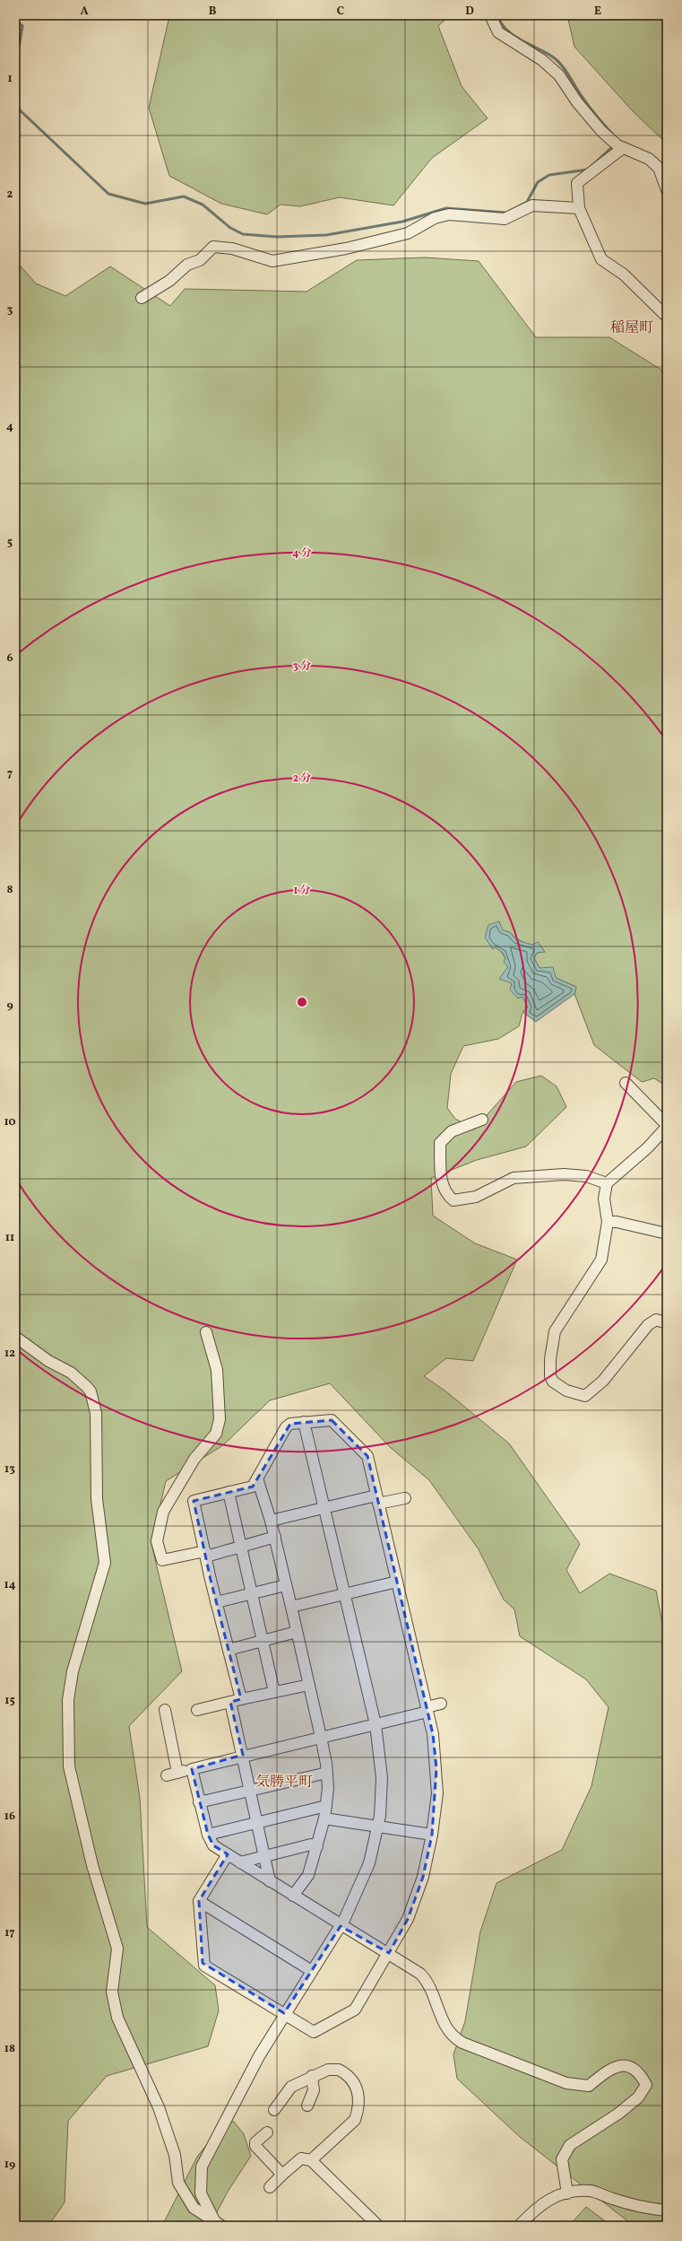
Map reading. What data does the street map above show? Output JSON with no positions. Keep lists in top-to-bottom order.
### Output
{
  "districts": ["稲屋町", "気勝平町"],
  "grid": {
    "columns": [
      "A",
      "B",
      "C",
      "D",
      "E"
    ],
    "rows": [
      "1",
      "2",
      "3",
      "4",
      "5",
      "6",
      "7",
      "8",
      "9",
      "10",
      "11",
      "12",
      "13",
      "14",
      "15",
      "16",
      "17",
      "18",
      "19"
    ]
  },
  "rings": [
    "4 分",
    "3 分",
    "2 分",
    "1 分"
  ]
}
